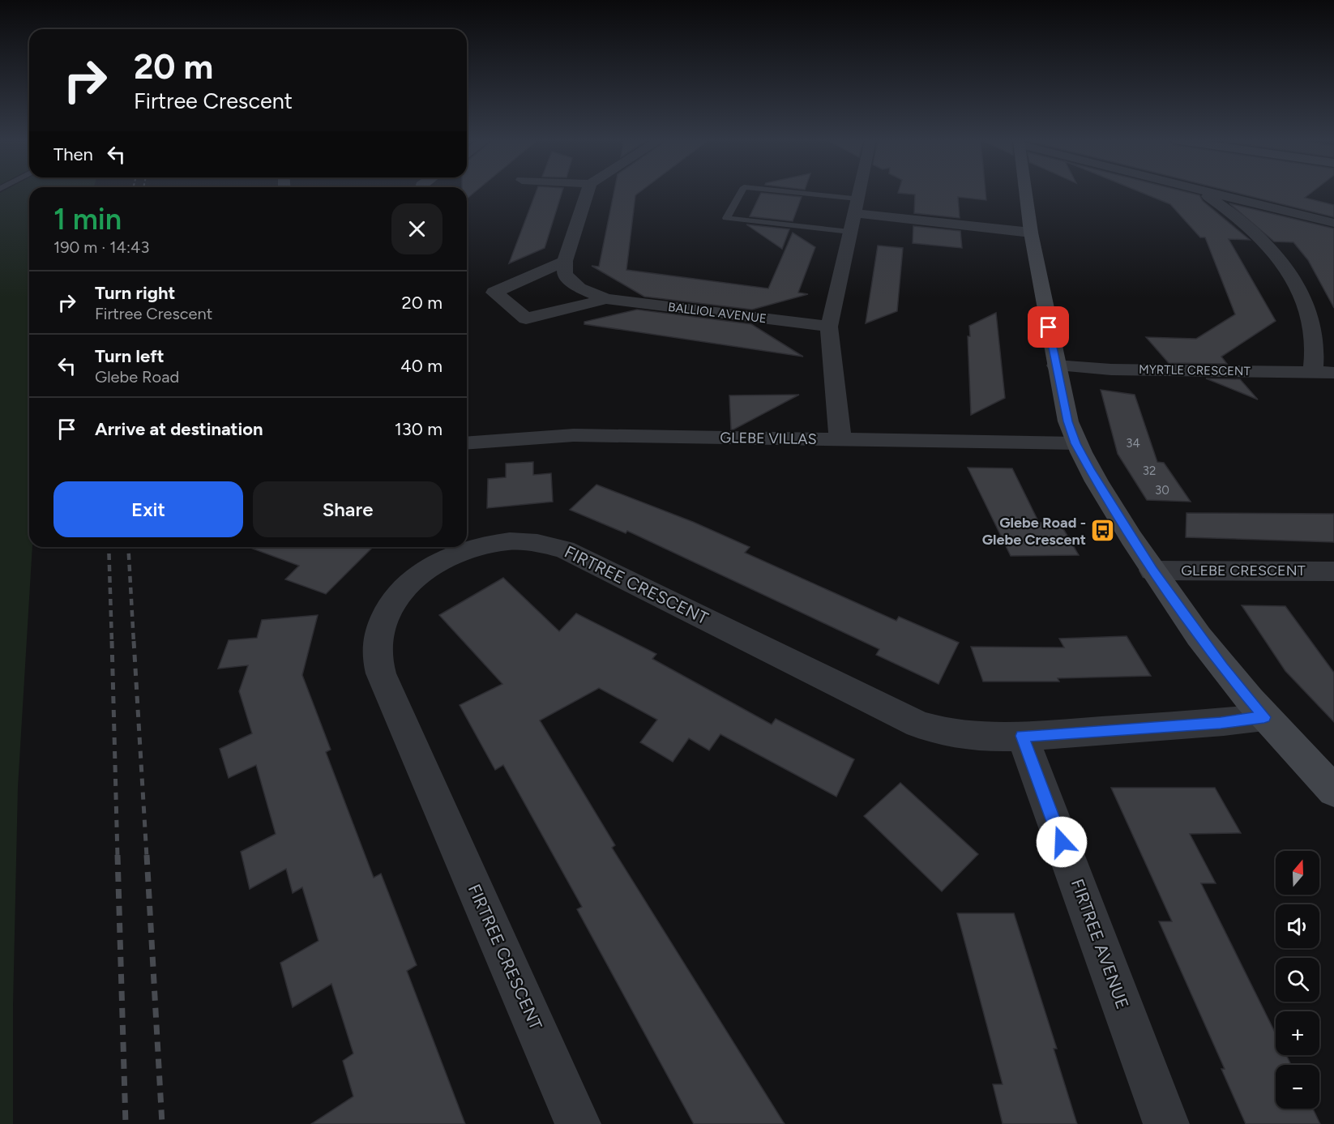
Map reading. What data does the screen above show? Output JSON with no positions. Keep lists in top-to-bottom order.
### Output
{
  "streets": {
    "street": [
      "BALLIOL AVENUE",
      "MYRTLE CRESCENT",
      "GLEBE VILLAS",
      "GLEBE CRESCENT",
      "FIRTREE CRESCENT",
      "FIRTREE AVENUE"
    ]
  },
  "crossings": [
    ["FIRTREE CRESCENT", "FIRTREE AVENUE"]
  ],
  "places": {
    "bus stop": ["Glebe Road - Glebe Crescent"]
  },
  "house_numbers": ["34", "32", "30"],
  "north": "top",
  "page": {
    "turn": ["20 m", "Firtree Crescent"],
    "then": "Then",
    "heading": ["1 min", "190 m · 14:43"],
    "list": [
      {
        "name": "Turn right",
        "note": "Firtree Crescent",
        "value": "20 m"
      },
      {
        "name": "Turn left",
        "note": "Glebe Road",
        "value": "40 m"
      },
      {
        "name": "Arrive at destination",
        "value": "130 m"
      }
    ],
    "buttons": ["Exit", "Share"],
    "map_buttons": ["+", "−"]
  }
}
